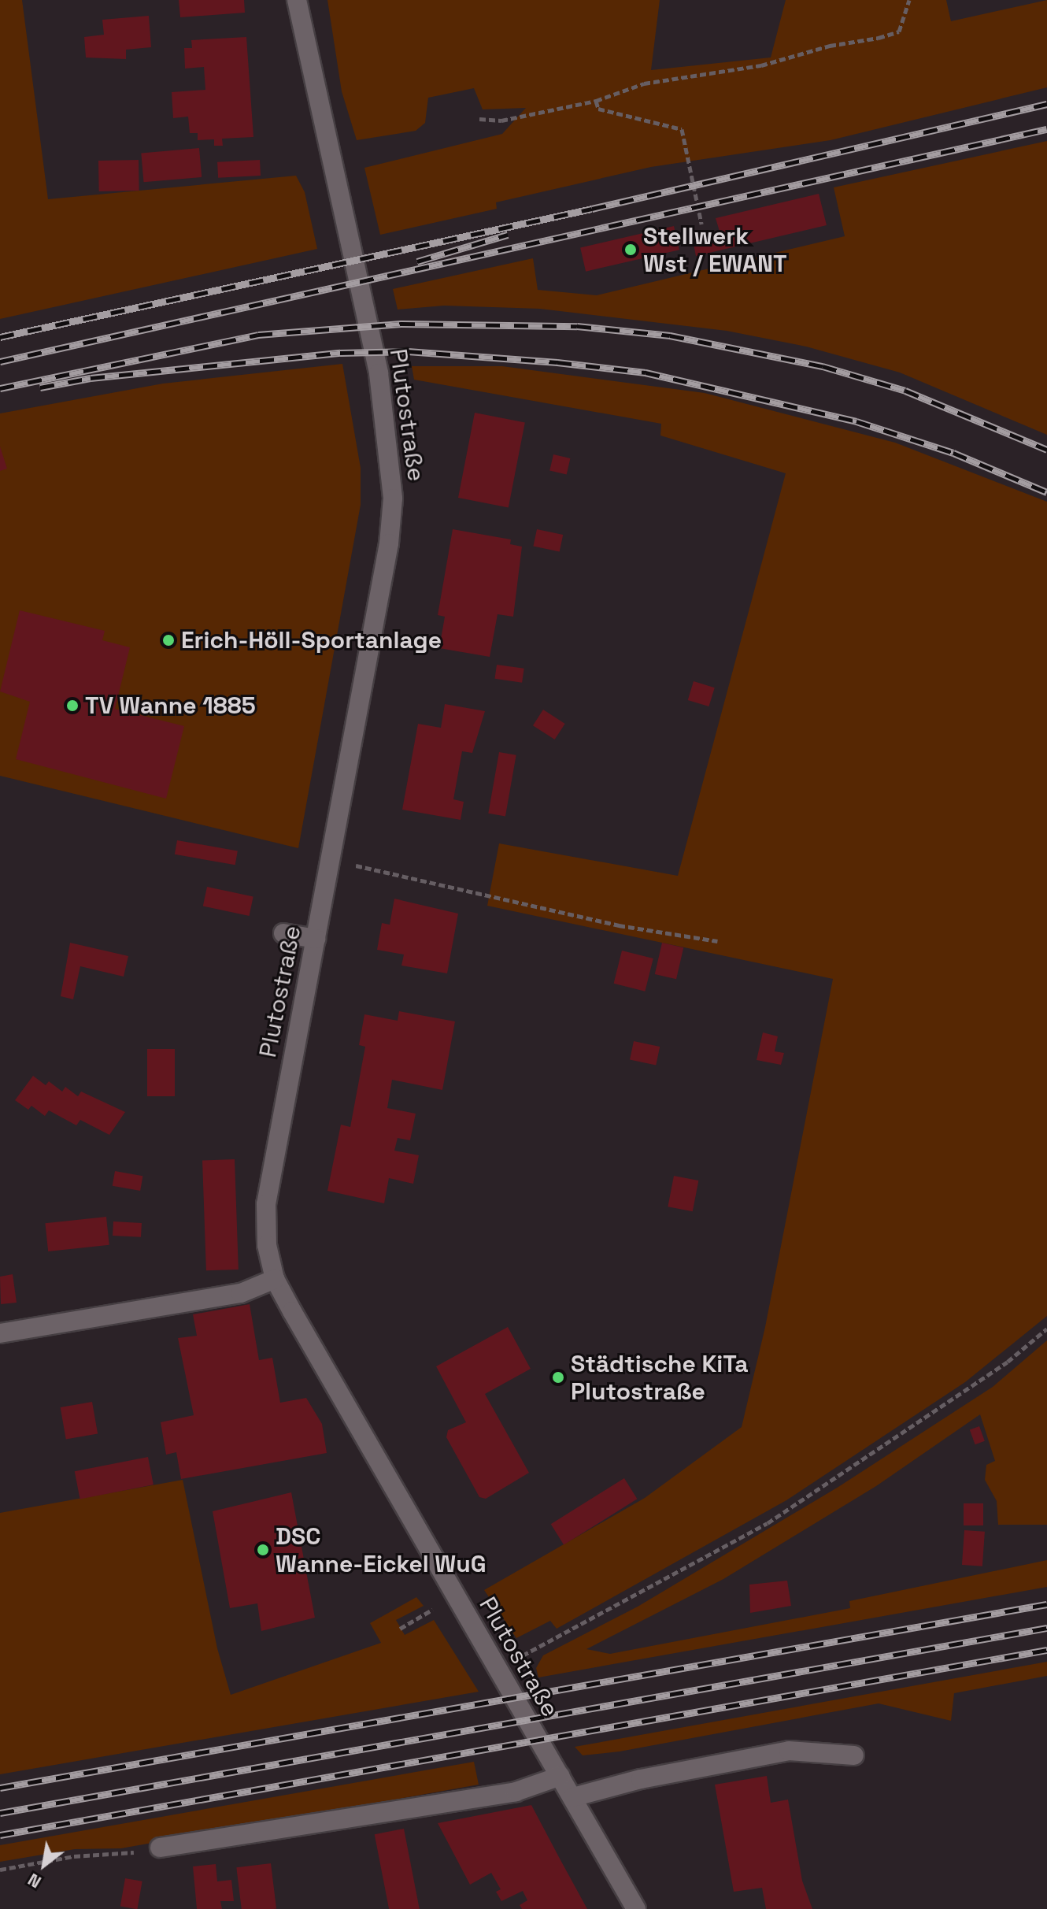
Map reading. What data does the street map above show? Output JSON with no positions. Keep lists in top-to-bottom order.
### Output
{
  "streets": {
    "street": ["Plutostraße"]
  },
  "places": [
    "Stellwerk Wst / EWANT",
    "Erich-Höll-Sportanlage",
    "TV Wanne 1885",
    "Städtische KiTa Plutostraße",
    "DSC Wanne-Eickel WuG"
  ],
  "north": "bottom left"
}
